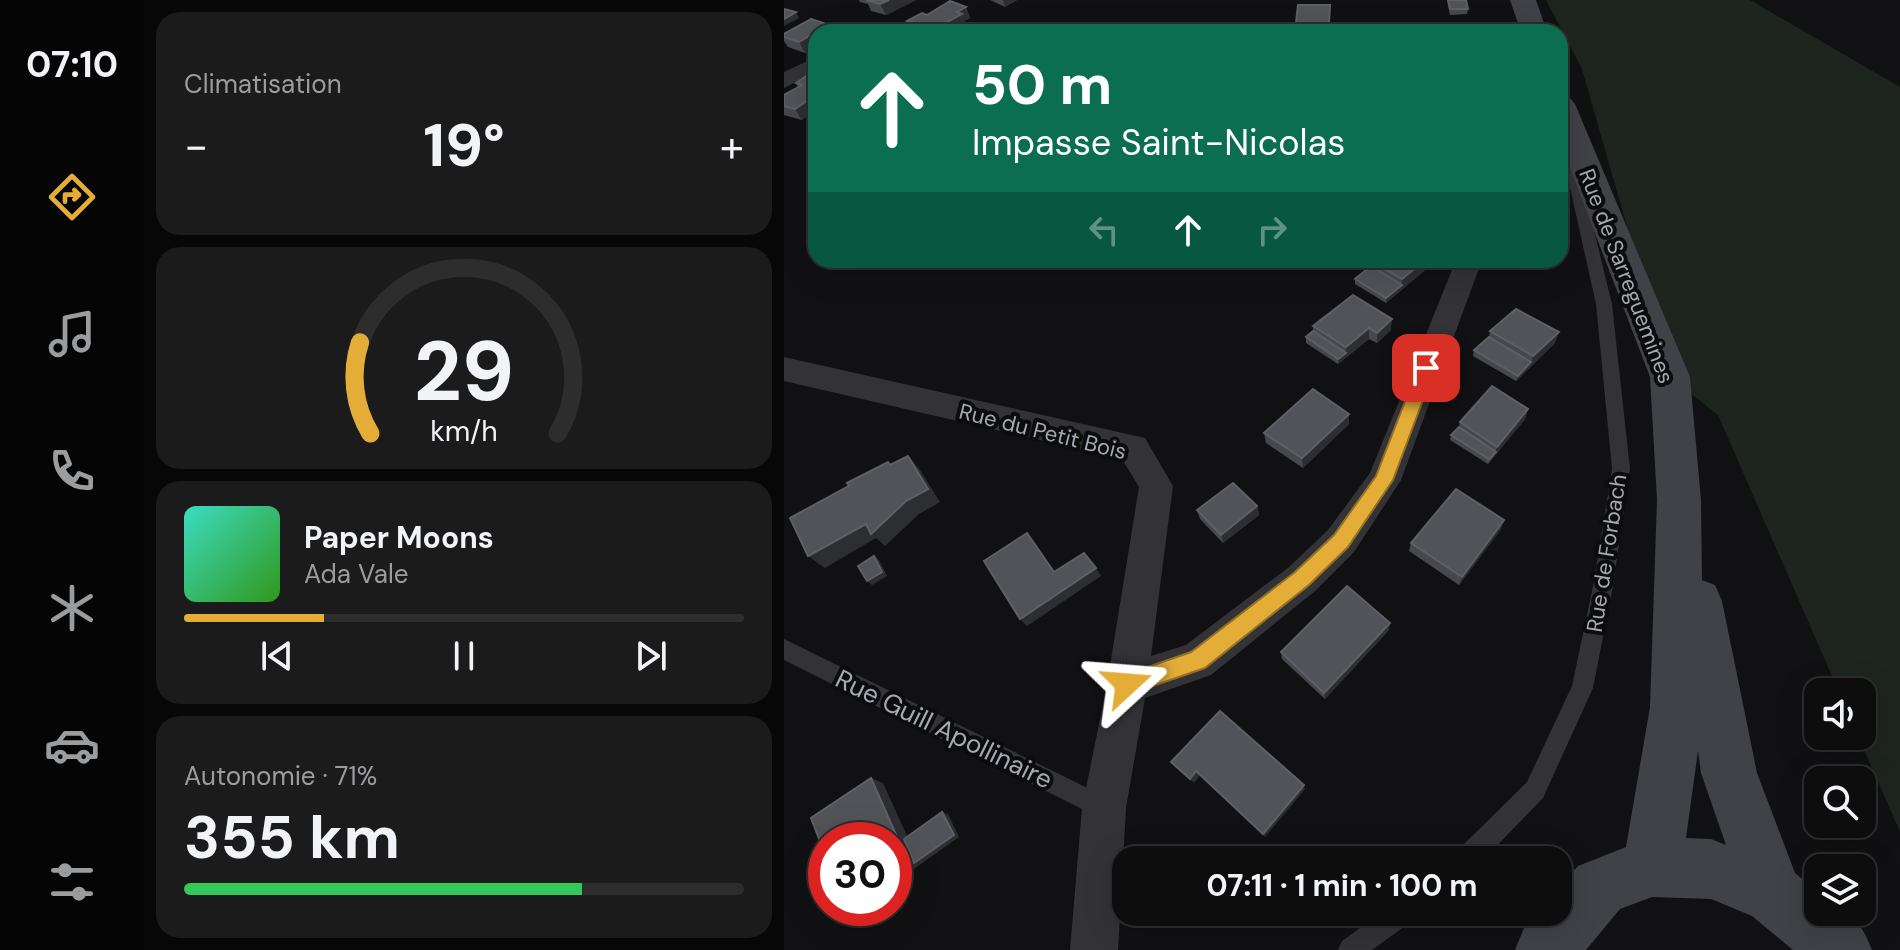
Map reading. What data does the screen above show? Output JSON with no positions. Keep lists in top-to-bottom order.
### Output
{
  "streets": {
    "main road": ["Rue de Sarreguemines"],
    "street": ["Rue du Petit Bois"],
    "lane": ["Rue de Forbach", "Rue Guill Apollinaire"]
  },
  "crossings": [
    ["Rue du Petit Bois", "Rue Guill Apollinaire"]
  ],
  "page": {
    "tabs": "07:10",
    "tile": [
      "Climatisation",
      ["Autonomie · 71%", "355 km"]
    ],
    "turn": ["50 m", "Impasse Saint-Nicolas"],
    "heat": ["−", "19°", "+"],
    "song": ["Paper Moons", "Ada Vale"],
    "limit": "30",
    "trip": "07:11 · 1 min · 100 m",
    "gauge": ["29", "km/h"]
  }
}
